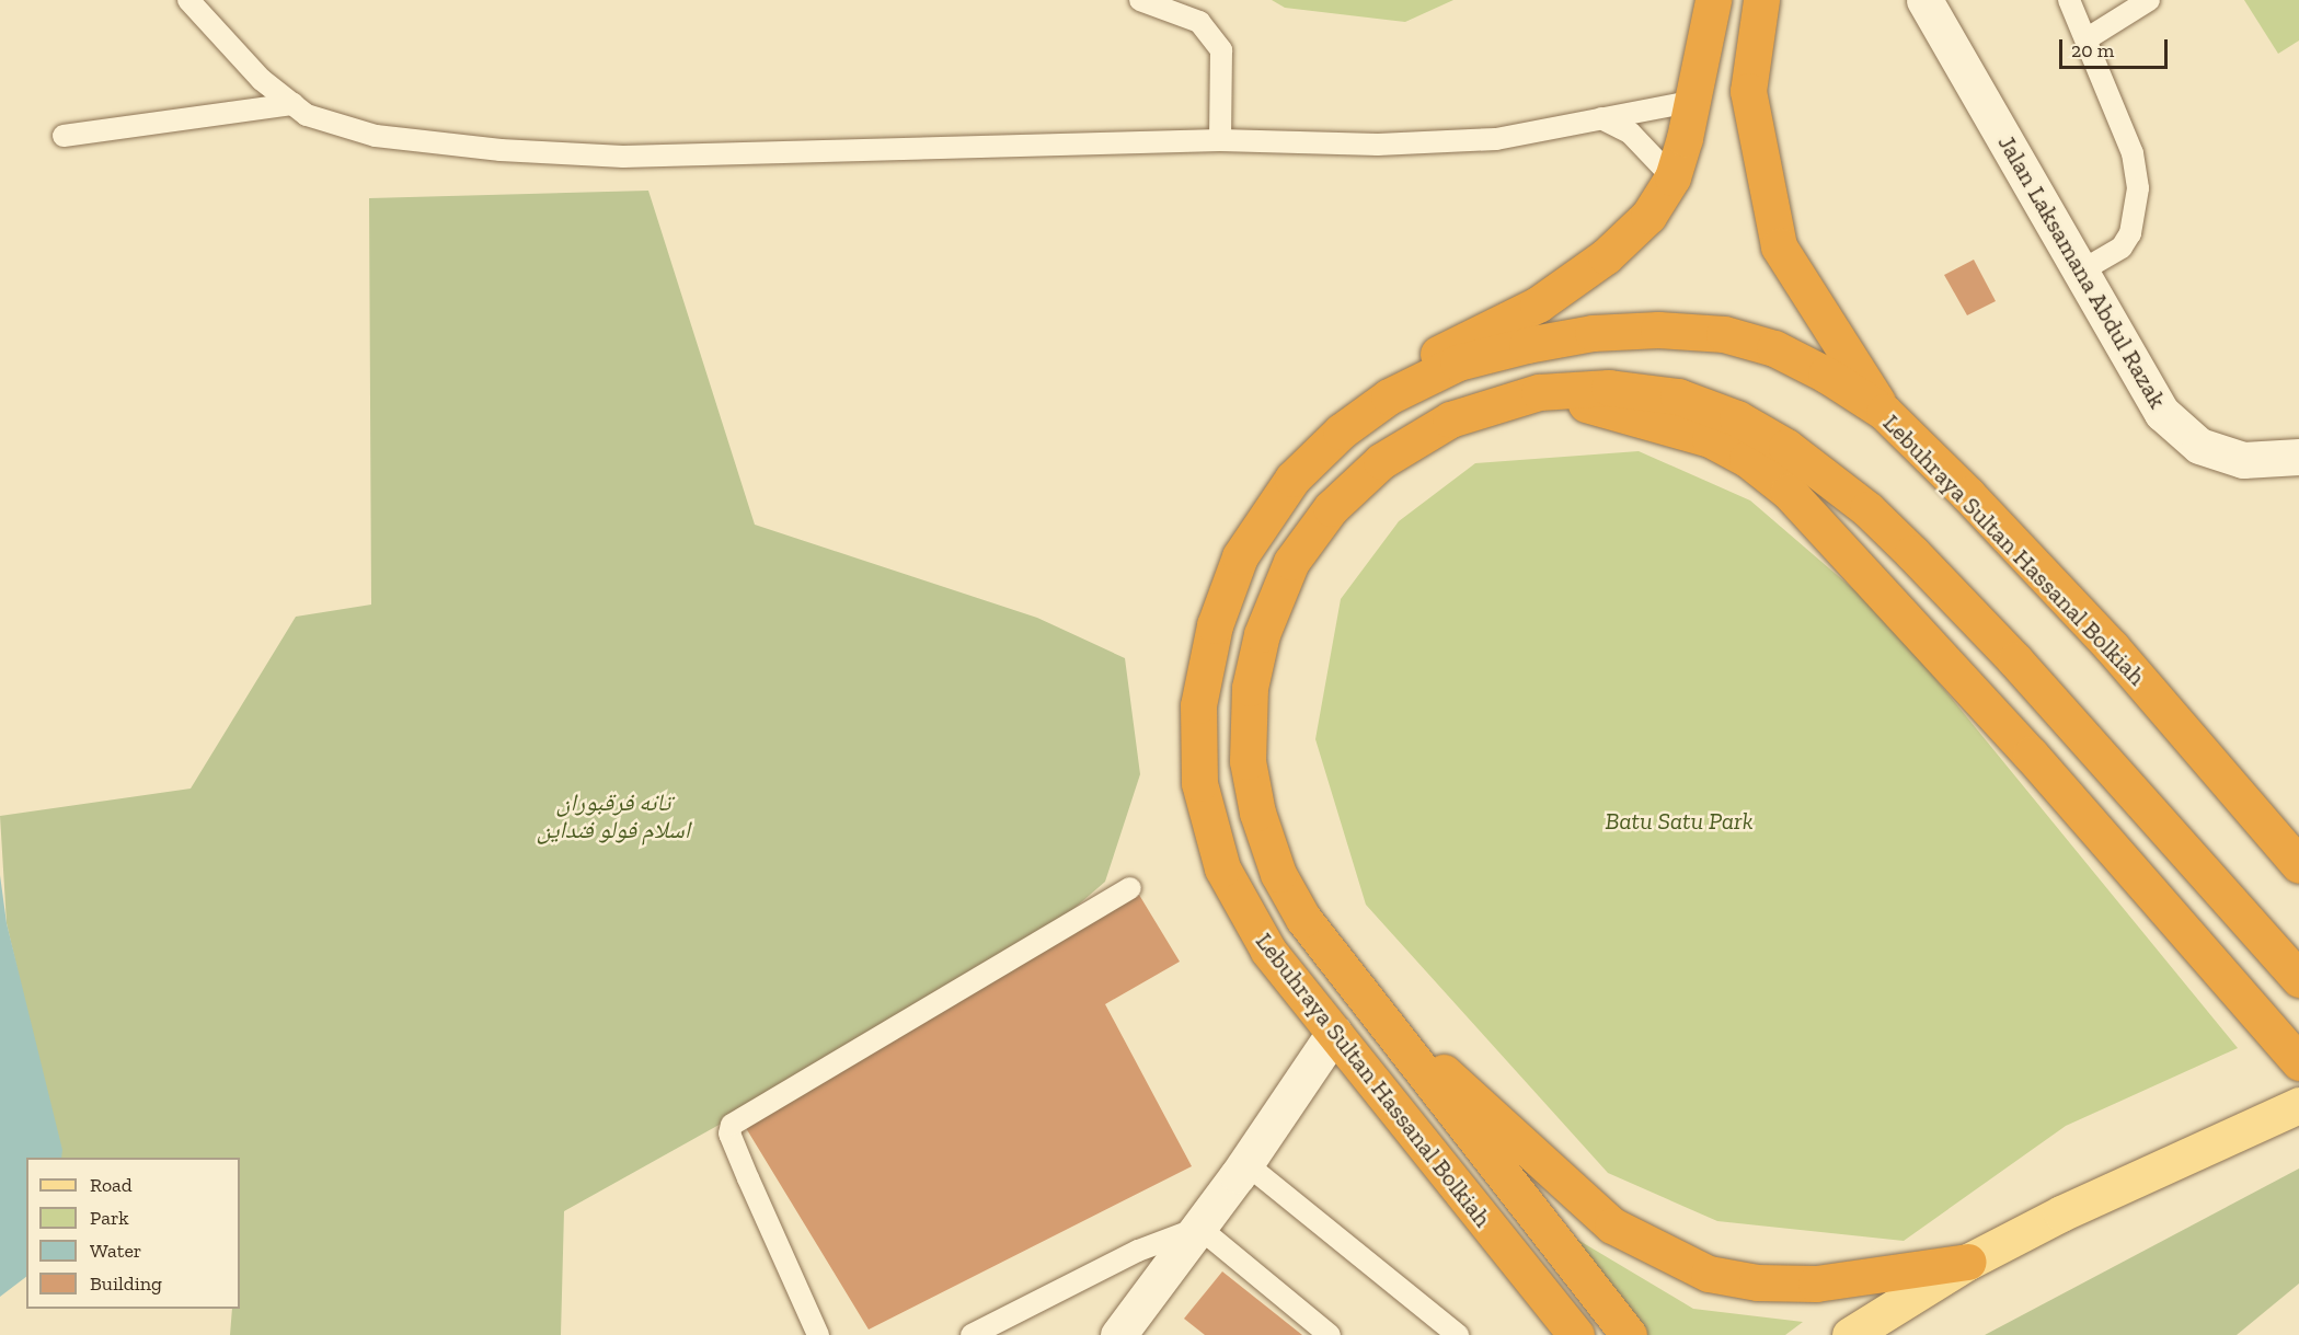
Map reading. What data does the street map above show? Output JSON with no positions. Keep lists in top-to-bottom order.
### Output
{
  "streets": {
    "highway": ["Lebuhraya Sultan Hassanal Bolkiah"],
    "street": ["Jalan Laksamana Abdul Razak"]
  },
  "parks": ["تانه فرقبوران اسلام فولو فنداين", "Batu Satu Park"],
  "legend": [
    "Road",
    "Park",
    "Water",
    "Building"
  ],
  "scale_bar": "20 m"
}
